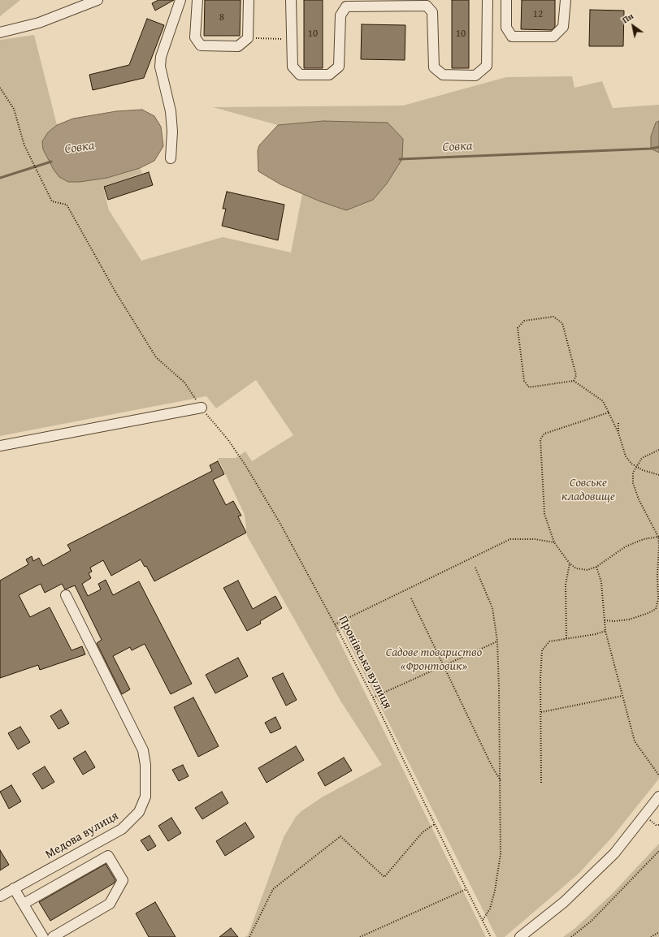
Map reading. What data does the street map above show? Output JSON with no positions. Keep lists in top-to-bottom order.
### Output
{
  "streets": {
    "street": ["Медова вулиця"],
    "path": ["Пронівська вулиця"]
  },
  "water": ["Совка"],
  "parks": ["Совське кладовище", "Садове товариство «Фронтовик»"],
  "house_numbers": [
    "12",
    "8",
    "10",
    "10"
  ],
  "north": "top left"
}
